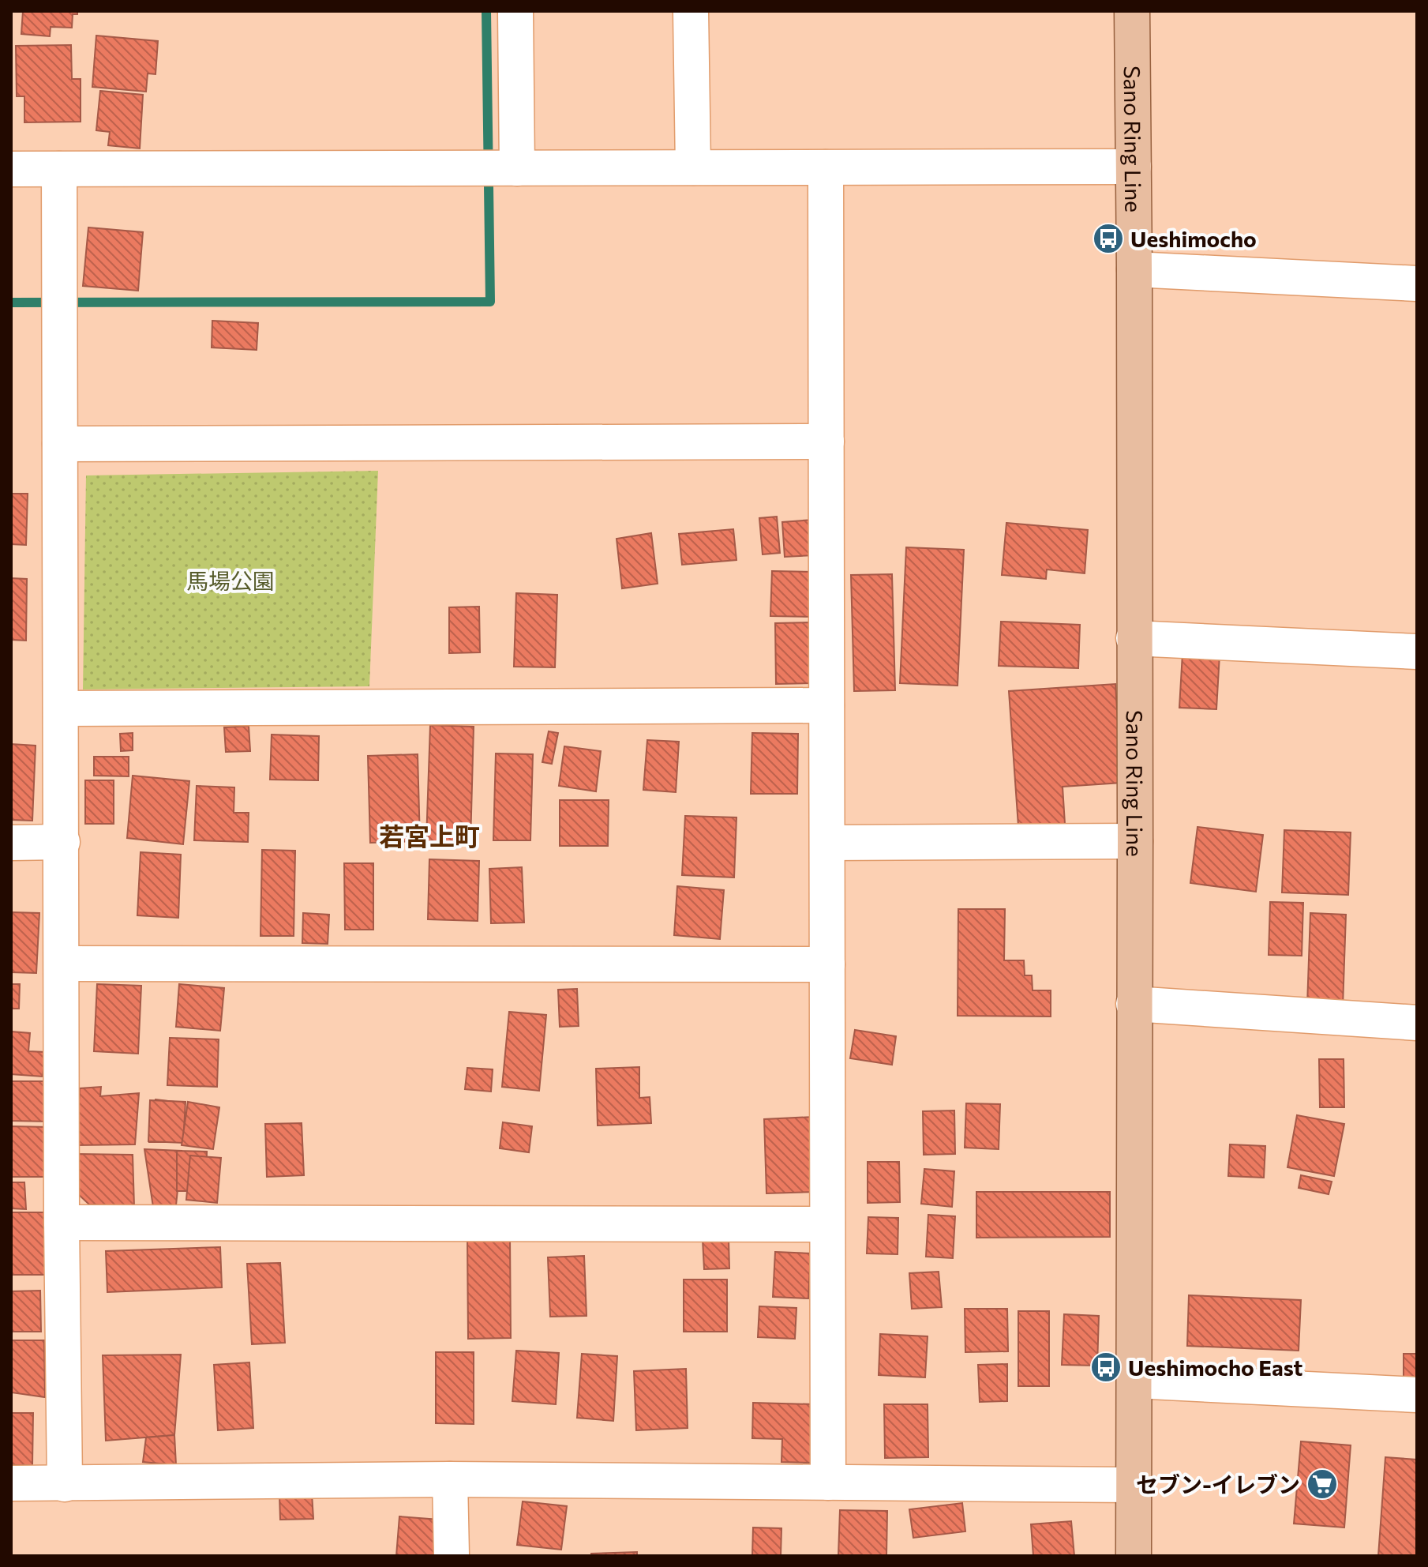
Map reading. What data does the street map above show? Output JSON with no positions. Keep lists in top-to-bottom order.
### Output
{
  "streets": {
    "main road": ["Sano Ring Line"]
  },
  "districts": ["若宮上町"],
  "parks": ["馬場公園"],
  "places": {
    "bus stop": ["Ueshimocho", "Ueshimocho East"],
    "supermarket": ["セブン-イレブン"]
  }
}
